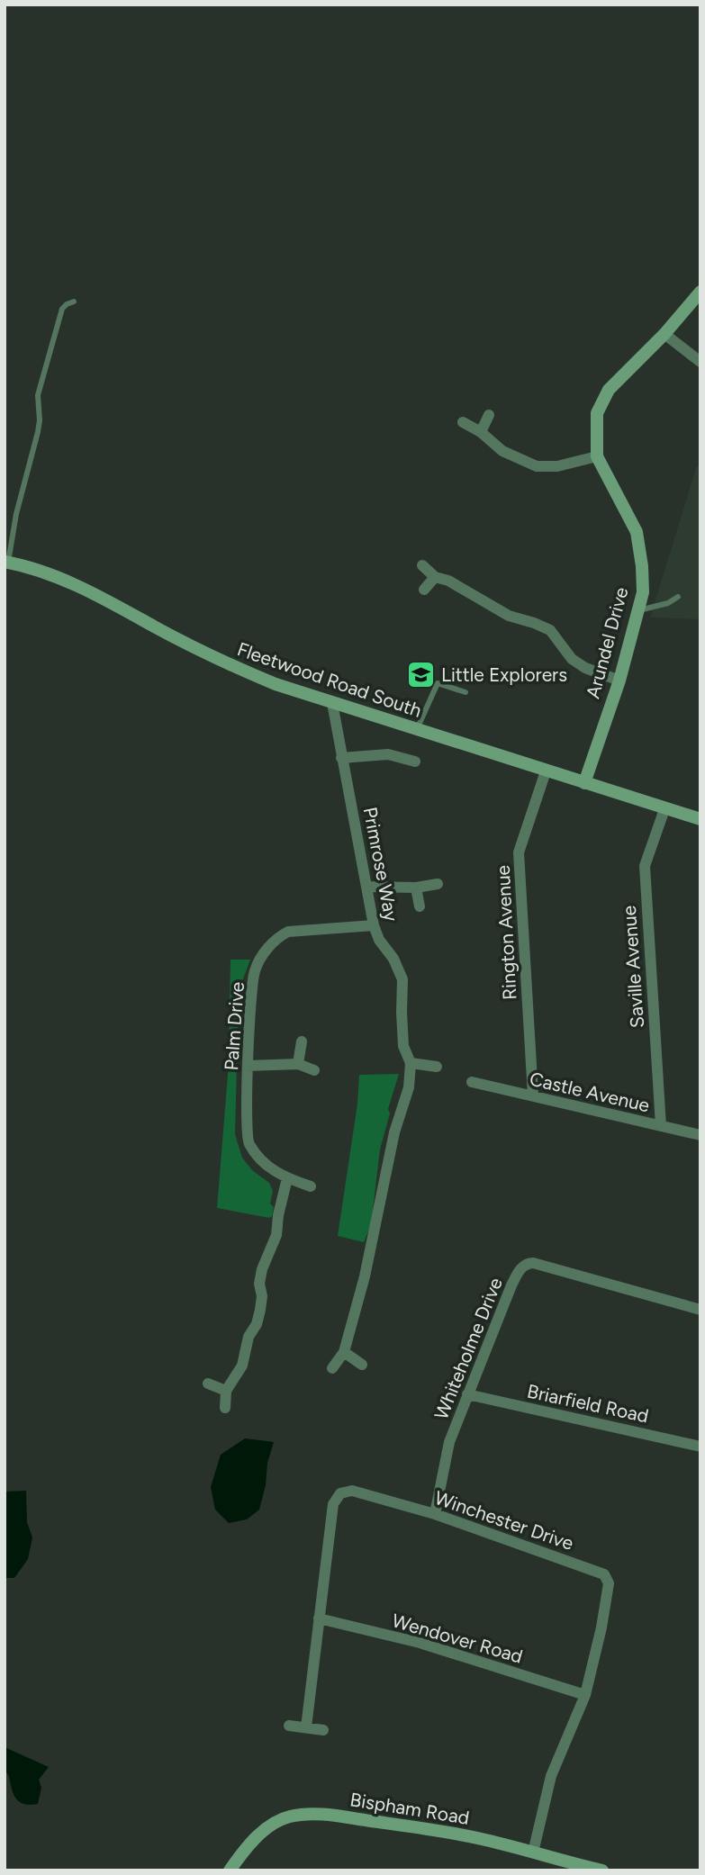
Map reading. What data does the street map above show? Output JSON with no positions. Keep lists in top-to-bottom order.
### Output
{
  "streets": {
    "street": [
      "Arundel Drive",
      "Fleetwood Road South",
      "Primrose Way",
      "Rington Avenue",
      "Saville Avenue",
      "Palm Drive",
      "Castle Avenue",
      "Whiteholme Drive",
      "Briarfield Road",
      "Winchester Drive",
      "Wendover Road",
      "Bispham Road"
    ]
  },
  "crossings": [
    ["Arundel Drive", "Fleetwood Road South"],
    ["Fleetwood Road South", "Primrose Way"],
    ["Fleetwood Road South", "Rington Avenue"],
    ["Fleetwood Road South", "Saville Avenue"],
    ["Primrose Way", "Palm Drive"],
    ["Rington Avenue", "Castle Avenue"],
    ["Saville Avenue", "Castle Avenue"],
    ["Whiteholme Drive", "Briarfield Road"],
    ["Whiteholme Drive", "Winchester Drive"],
    ["Winchester Drive", "Wendover Road"],
    ["Winchester Drive", "Bispham Road"]
  ],
  "places": {
    "school or university": ["Little Explorers"]
  }
}
